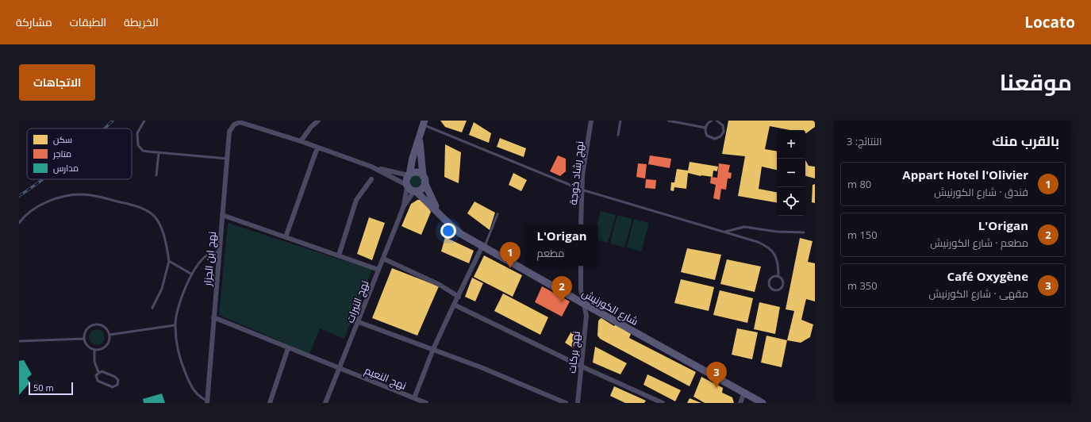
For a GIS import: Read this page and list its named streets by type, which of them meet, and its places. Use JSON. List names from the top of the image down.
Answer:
{
  "streets": {
    "main road": ["شارع الكورنيش"],
    "street": [
      "نهج رشاد خوجة",
      "نهج ابن الجزار",
      "نهج النيرات",
      "نهج بركات",
      "نهج النعيم"
    ]
  },
  "crossings": [
    ["نهج ابن الجزار", "نهج النعيم"],
    ["نهج النيرات", "نهج النعيم"],
    ["شارع الكورنيش", "نهج بركات"]
  ],
  "legend": ["سكن", "متاجر", "مدارس"],
  "scale_bar": "50 m",
  "page": {
    "header": "Locato",
    "nav": ["الخريطة", "الطبقات", "مشاركة"],
    "title": "موقعنا",
    "buttons": "الاتجاهات",
    "heading": ["بالقرب منك", "النتائج: 3"],
    "map_buttons": ["+", "−"],
    "list": [
      {
        "mark": "1",
        "name": "Appart Hotel l'Olivier",
        "note": "فندق · شارع الكورنيش",
        "value": "80 m"
      },
      {
        "mark": "2",
        "name": "L'Origan",
        "note": "مطعم · شارع الكورنيش",
        "value": "150 m"
      },
      {
        "mark": "3",
        "name": "Café Oxygène",
        "note": "مقهى · شارع الكورنيش",
        "value": "350 m"
      }
    ],
    "popup": ["L'Origan", "مطعم"],
    "pins": ["1", "2", "3"],
    "scale": "50 m"
  }
}
